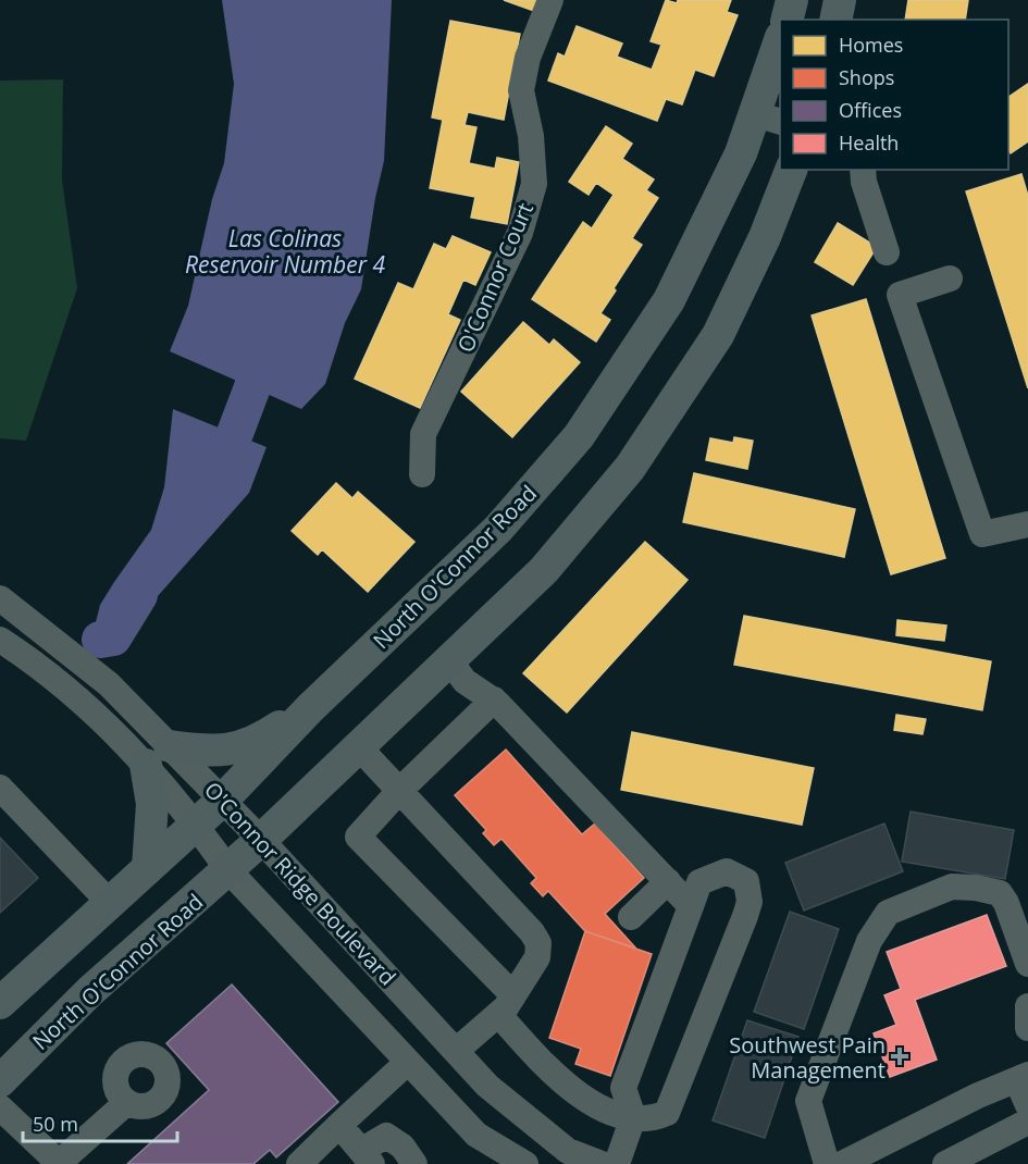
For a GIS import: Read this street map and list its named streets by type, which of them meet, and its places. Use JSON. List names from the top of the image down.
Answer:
{
  "streets": {
    "main road": ["North O'Connor Road"],
    "street": ["O'Connor Court", "O'Connor Ridge Boulevard"]
  },
  "crossings": [
    ["North O'Connor Road", "O'Connor Ridge Boulevard"]
  ],
  "water": ["Las Colinas Reservoir Number 4"],
  "places": {
    "health": ["Southwest Pain Management"]
  },
  "legend": [
    "Homes",
    "Shops",
    "Offices",
    "Health"
  ],
  "scale_bar": "50 m"
}
